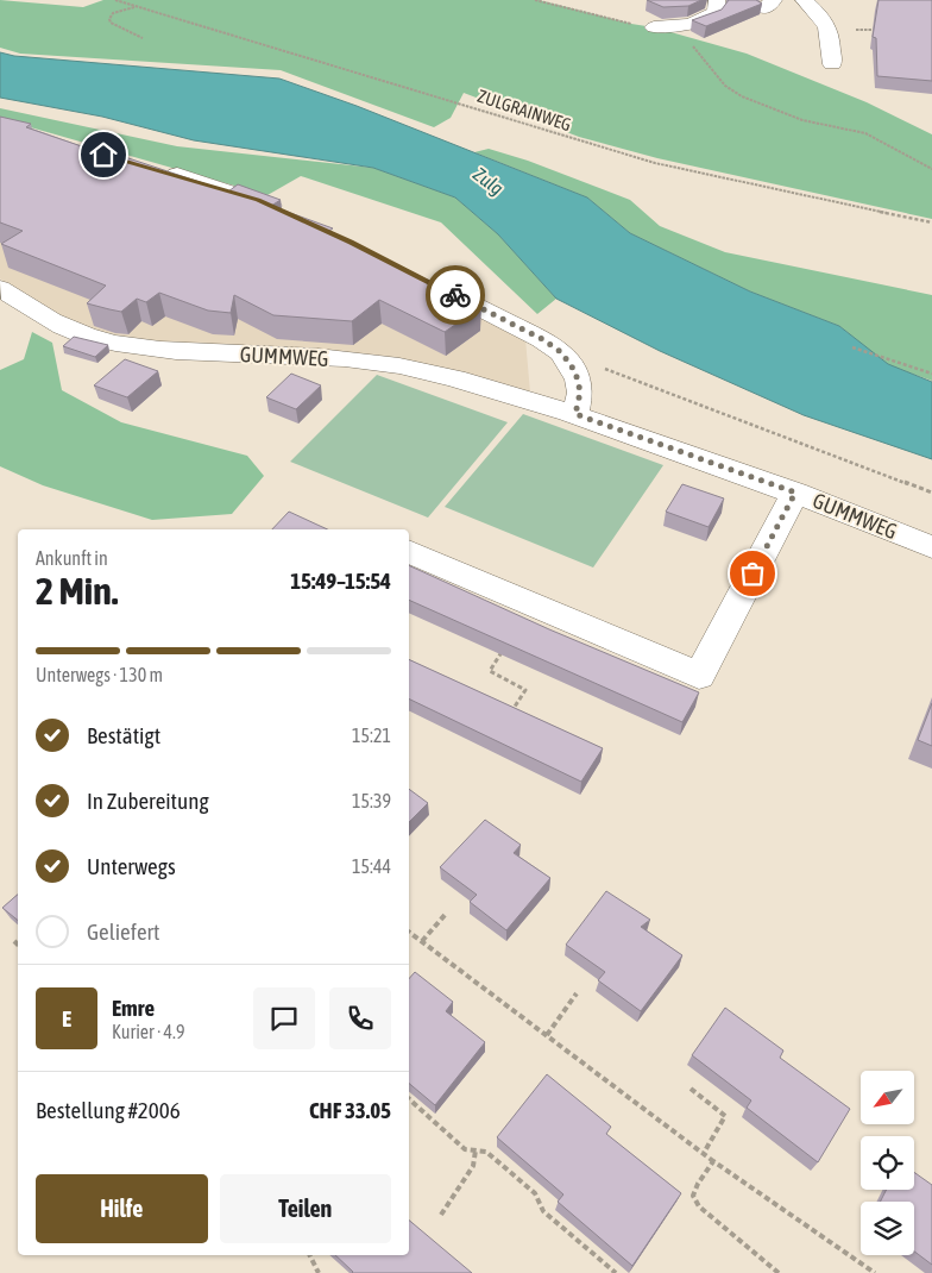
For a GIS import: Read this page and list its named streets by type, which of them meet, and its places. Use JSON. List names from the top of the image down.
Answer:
{
  "streets": {
    "street": ["GUMMWEG"],
    "path": ["ZULGRAINWEG"]
  },
  "water": ["Zulg"],
  "north": "bottom left",
  "page": {
    "heading": ["2 Min.", "Ankunft in", "15:49–15:54"],
    "panel": [
      "Emre",
      "Kurier · 4.9",
      "Bestellung #2006",
      "CHF 33.05"
    ],
    "bar": "Unterwegs · 130 m",
    "list": [
      ["Bestätigt", "15:21"],
      ["In Zubereitung", "15:39"],
      ["Unterwegs", "15:44"],
      "Geliefert"
    ],
    "round": "E",
    "buttons": ["Hilfe", "Teilen"]
  }
}
